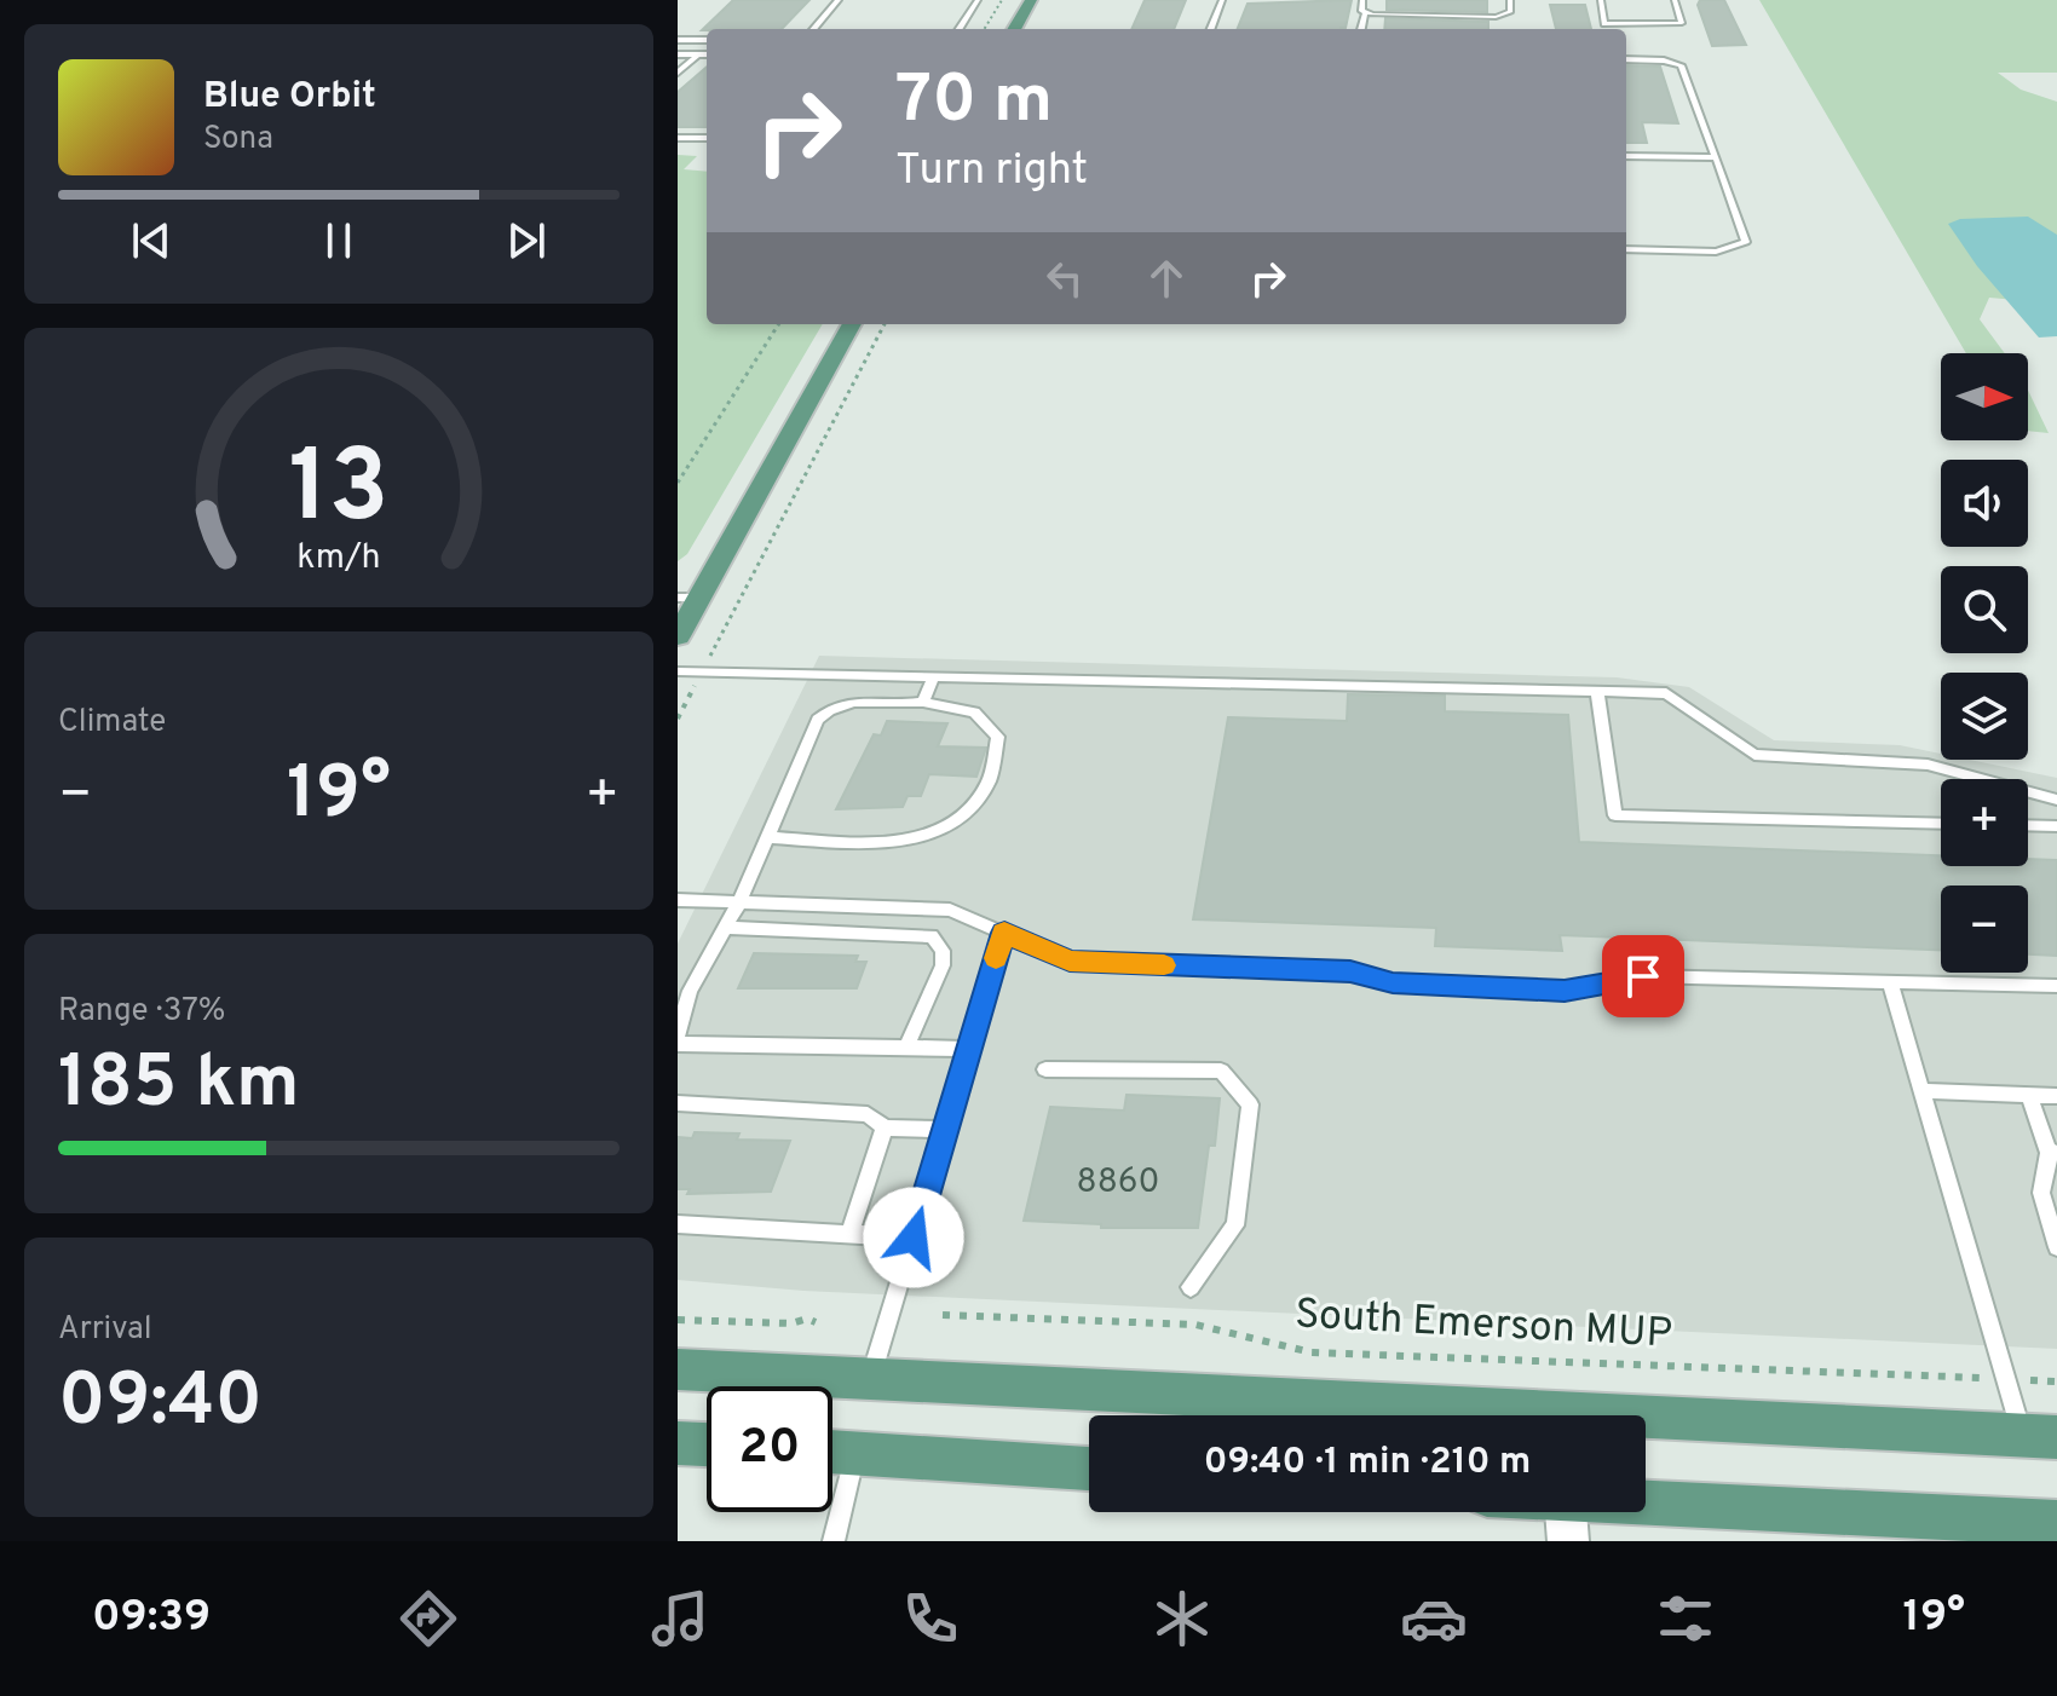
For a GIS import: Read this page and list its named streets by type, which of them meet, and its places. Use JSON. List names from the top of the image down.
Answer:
{
  "streets": {
    "path": ["South Emerson MUP"]
  },
  "house_numbers": ["8860"],
  "north": "right",
  "page": {
    "turn": ["70 m", "Turn right"],
    "song": ["Blue Orbit", "Sona"],
    "map_buttons": ["+", "−"],
    "tile": [
      "Climate",
      ["Range · 37%", "185 km"],
      ["Arrival", "09:40"]
    ],
    "heat": ["−", "19°", "+"],
    "limit": "20",
    "trip": "09:40 · 1 min · 210 m",
    "tabs": ["09:39", "19°"],
    "gauge": ["13", "km/h"]
  }
}
